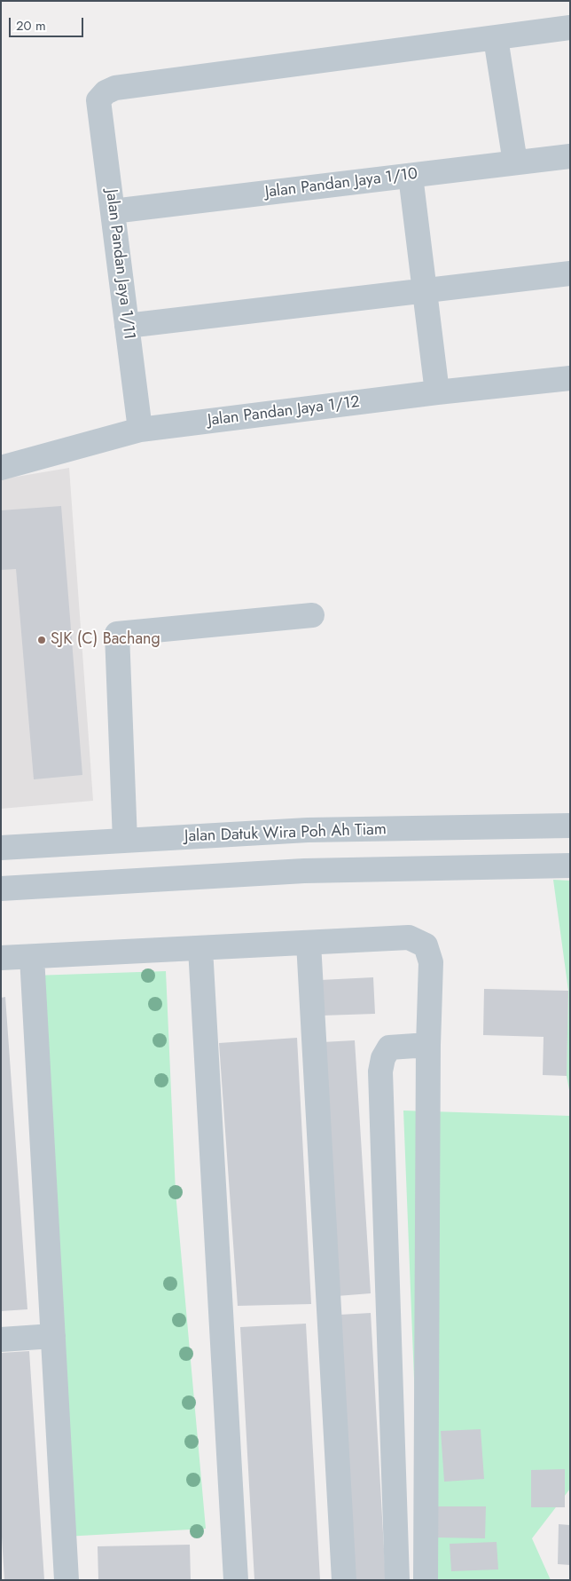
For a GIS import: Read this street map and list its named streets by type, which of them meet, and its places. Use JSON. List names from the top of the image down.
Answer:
{
  "streets": {
    "street": [
      "Jalan Pandan Jaya 1/10",
      "Jalan Pandan Jaya 1/11",
      "Jalan Pandan Jaya 1/12",
      "Jalan Datuk Wira Poh Ah Tiam"
    ]
  },
  "crossings": [
    ["Jalan Pandan Jaya 1/10", "Jalan Pandan Jaya 1/11"],
    ["Jalan Pandan Jaya 1/11", "Jalan Pandan Jaya 1/12"]
  ],
  "places": ["SJK (C) Bachang"],
  "scale_bar": "20 m"
}
